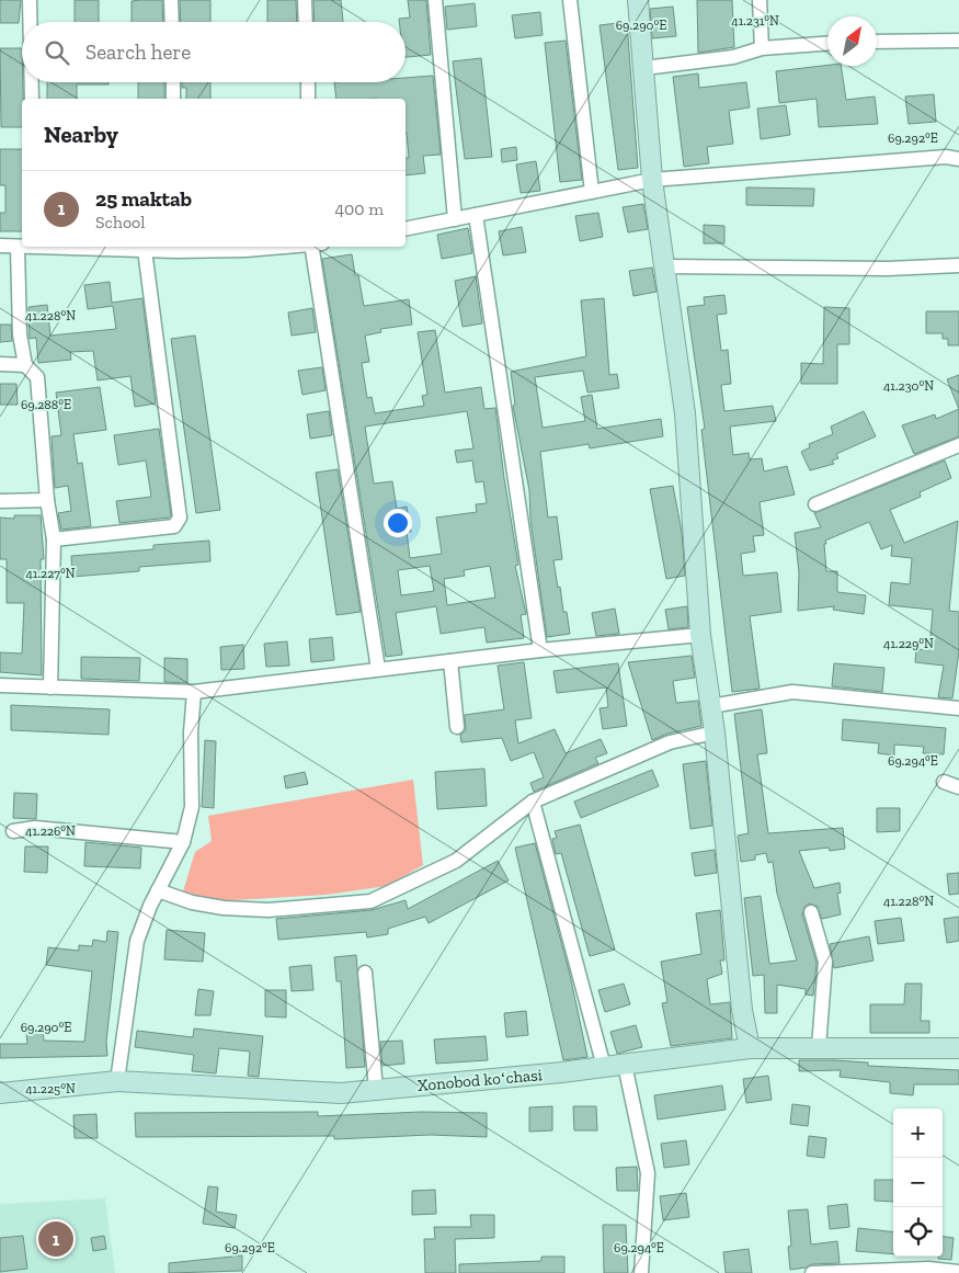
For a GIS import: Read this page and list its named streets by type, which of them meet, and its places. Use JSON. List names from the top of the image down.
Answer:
{
  "streets": {
    "street": ["Xonobod koʻchasi"]
  },
  "north": "top right",
  "page": {
    "search": "Search here",
    "heading": "Nearby",
    "list": [
      {
        "mark": "1",
        "name": "25 maktab",
        "note": "School",
        "value": "400 m"
      }
    ],
    "map_buttons": ["+", "−"],
    "pins": "1"
  },
  "coordinates": [
    "41.231°N",
    "69.290°E",
    "69.292°E",
    "41.228°N",
    "41.230°N",
    "69.288°E",
    "41.227°N",
    "41.229°N",
    "69.294°E",
    "41.226°N",
    "41.225°N"
  ]
}
